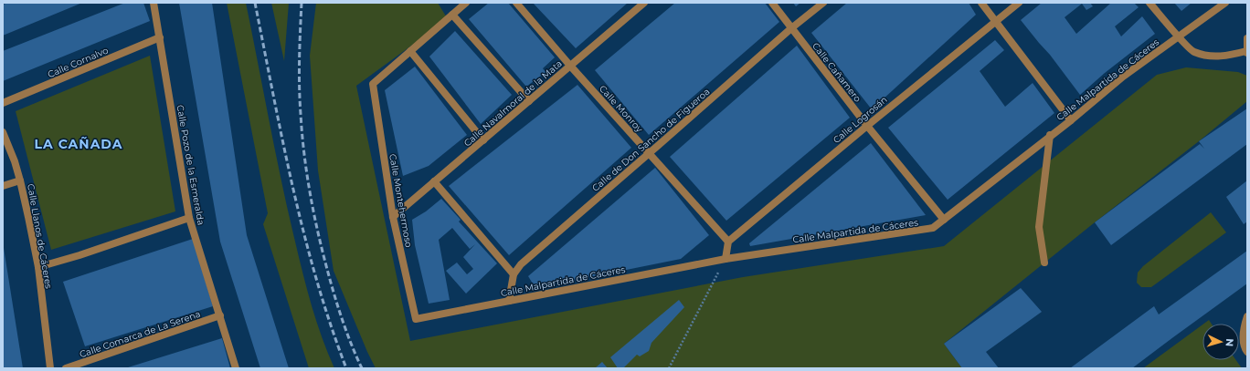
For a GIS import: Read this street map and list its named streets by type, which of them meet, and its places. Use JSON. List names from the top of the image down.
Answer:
{
  "streets": {
    "street": [
      "Calle Cornalvo",
      "Calle Cañamero",
      "Calle Malpartida de Cáceres",
      "Calle Navalmoral de la Mata",
      "Calle Monroy",
      "Calle Logrosán",
      "Calle de Don Sancho de Figueroa",
      "Calle Pozo de la Esmeralda",
      "Calle Montehermoso",
      "Calle Llanos de Cáceres",
      "Calle Comarca de La Serena"
    ]
  },
  "crossings": [
    ["Calle Cornalvo", "Calle Pozo de la Esmeralda"],
    ["Calle Cañamero", "Calle Malpartida de Cáceres"],
    ["Calle Cañamero", "Calle Logrosán"],
    ["Calle Cañamero", "Calle de Don Sancho de Figueroa"],
    ["Calle Malpartida de Cáceres", "Calle Montehermoso"],
    ["Calle Navalmoral de la Mata", "Calle Monroy"],
    ["Calle Navalmoral de la Mata", "Calle Montehermoso"],
    ["Calle Monroy", "Calle Logrosán"],
    ["Calle Monroy", "Calle de Don Sancho de Figueroa"],
    ["Calle Pozo de la Esmeralda", "Calle Comarca de La Serena"]
  ],
  "districts": ["LA CAÑADA"],
  "north": "right"
}
